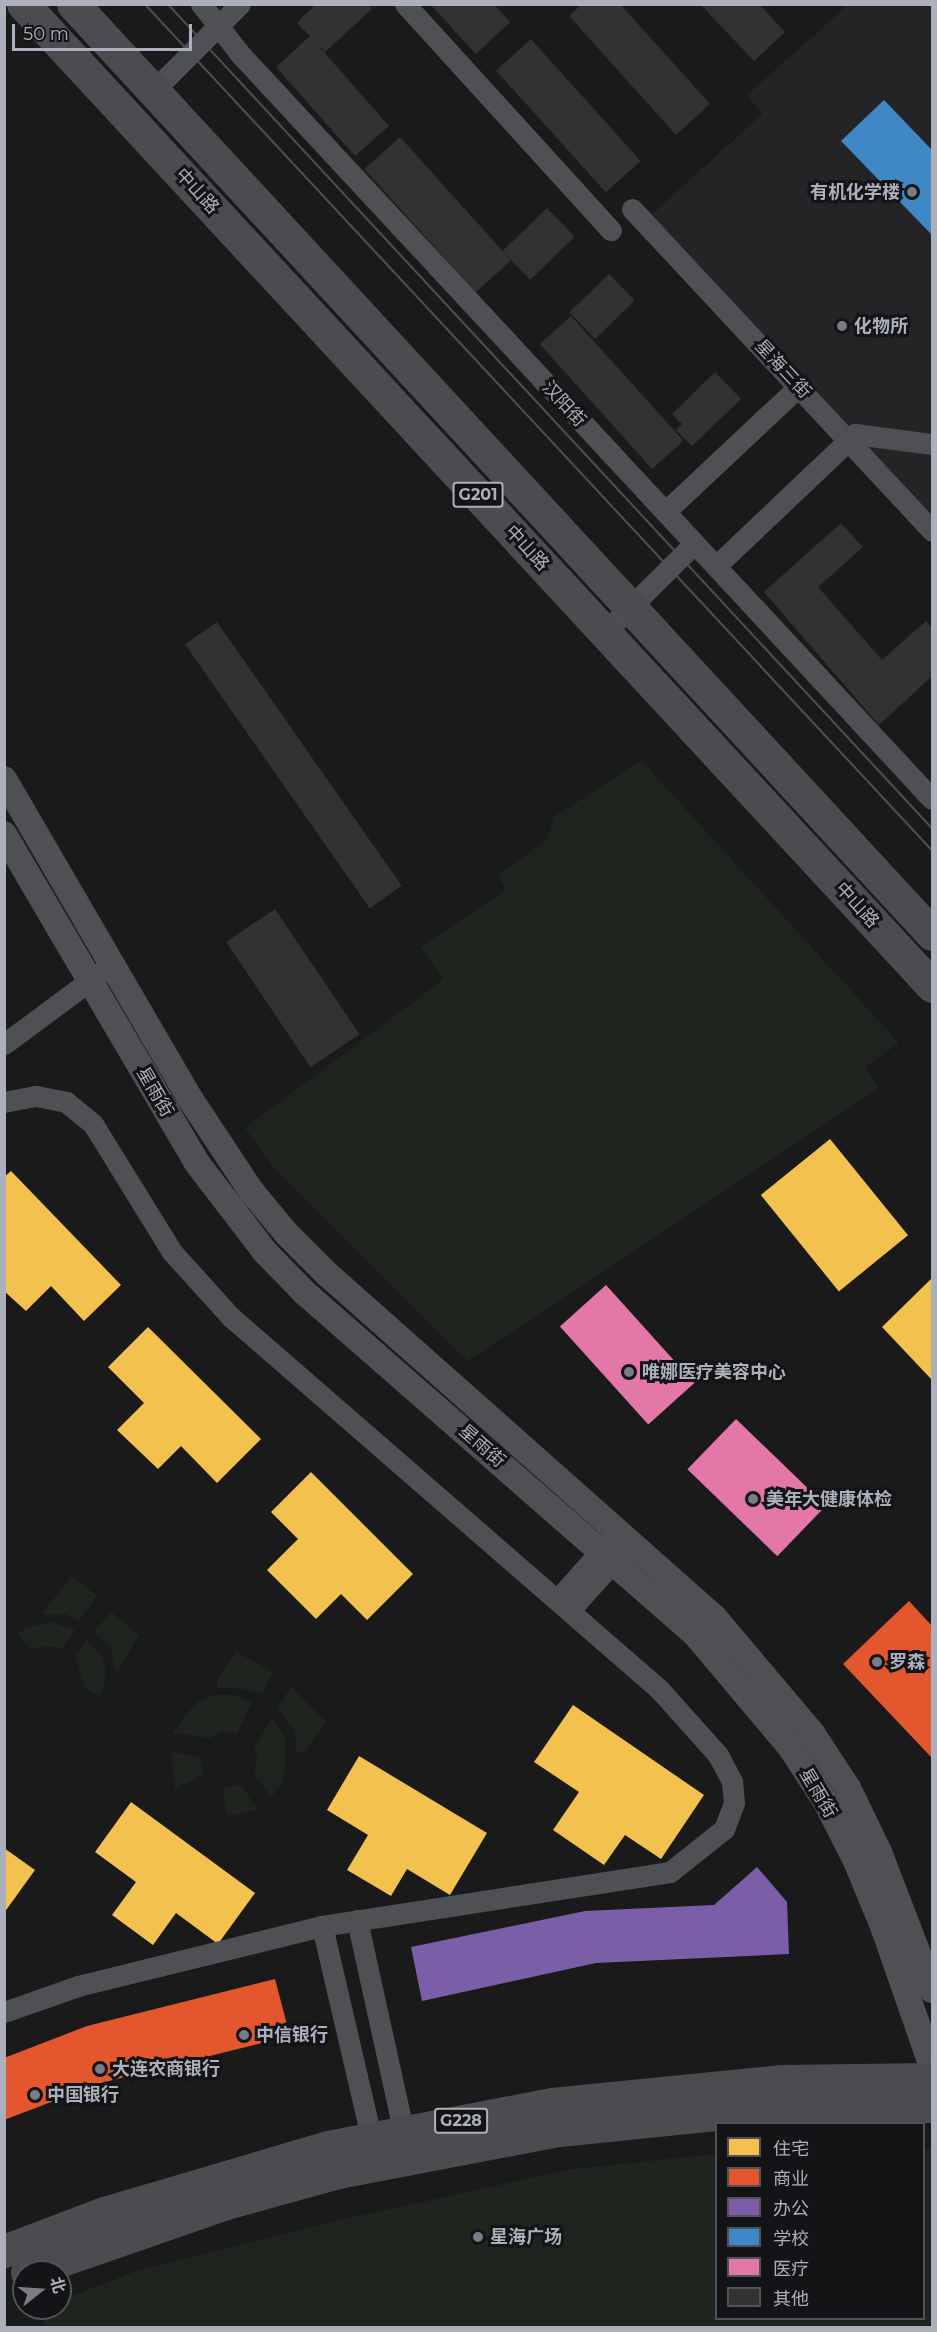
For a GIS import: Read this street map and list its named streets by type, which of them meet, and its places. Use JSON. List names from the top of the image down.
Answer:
{
  "streets": {
    "highway": ["中山路", "G201", "G228"],
    "street": ["星海三街", "汉阳街", "星雨街"]
  },
  "places": [
    "有机化学楼",
    "化物所",
    "唯娜医疗美容中心",
    "美年大健康体检",
    "罗森",
    "中信银行",
    "大连农商银行",
    "中国银行",
    "星海广场"
  ],
  "legend": [
    "住宅",
    "商业",
    "办公",
    "学校",
    "医疗",
    "其他"
  ],
  "scale_bar": "50 m",
  "north": "right"
}
